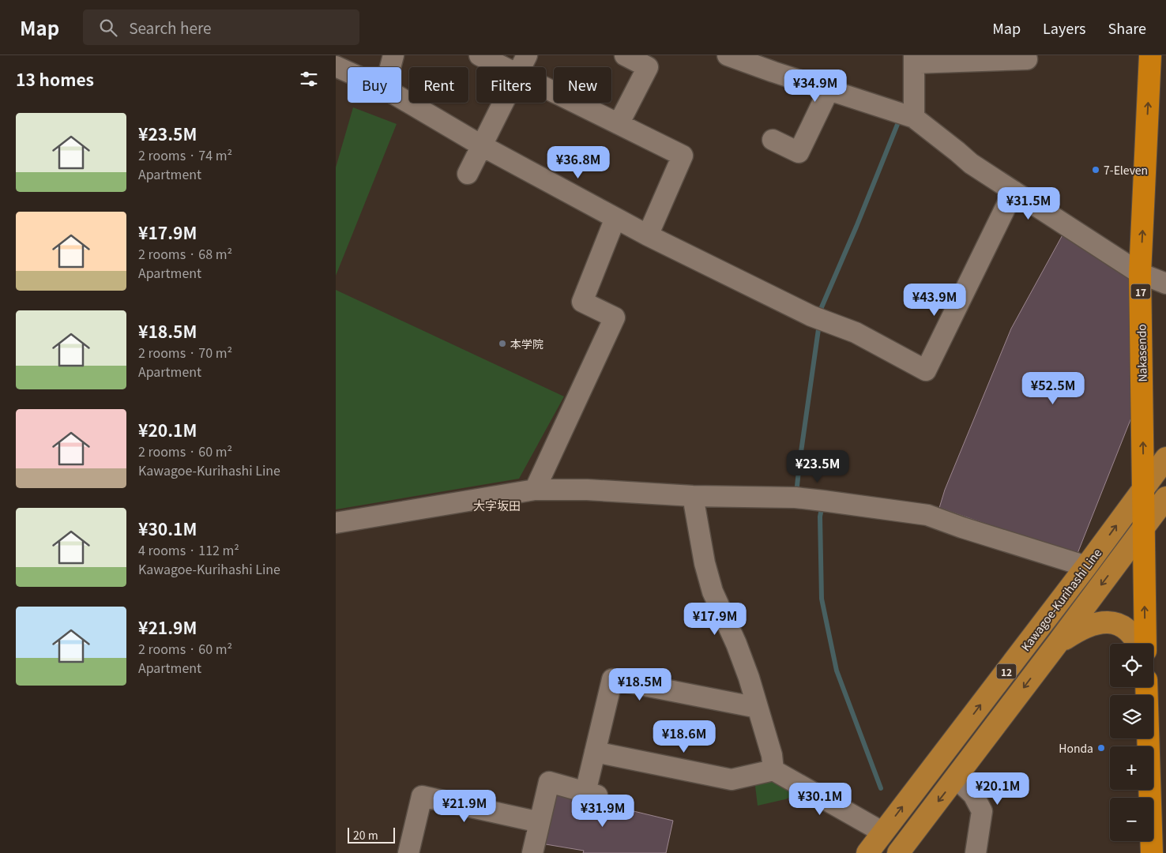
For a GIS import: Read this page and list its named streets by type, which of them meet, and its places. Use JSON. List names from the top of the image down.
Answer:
{
  "streets": {
    "highway": ["17", "Nakasendo"],
    "main road": ["Kawagoe-Kurihashi Line", "12"]
  },
  "crossings": [
    ["Nakasendo", "Kawagoe-Kurihashi Line"],
    ["Nakasendo", "12"]
  ],
  "one_way": ["Nakasendo"],
  "districts": ["大字坂田"],
  "places": ["7-Eleven", "本学院", "Honda"],
  "scale_bar": "20 m",
  "page": {
    "header": "Map",
    "search": "Search here",
    "nav": ["Map", "Layers", "Share"],
    "heading": "13 homes",
    "chip": [
      "Buy",
      "Rent",
      "Filters",
      "New"
    ],
    "price": [
      "¥34.9M",
      "¥36.8M",
      "¥31.5M",
      "¥43.9M",
      "¥52.5M",
      "¥23.5M",
      "¥17.9M",
      "¥18.5M",
      "¥18.6M",
      "¥20.1M",
      "¥30.1M",
      "¥21.9M",
      "¥31.9M"
    ],
    "list": [
      {
        "name": "¥23.5M",
        "note": "2 rooms · 74 m² · Apartment"
      },
      {
        "name": "¥17.9M",
        "note": "2 rooms · 68 m² · Apartment"
      },
      {
        "name": "¥18.5M",
        "note": "2 rooms · 70 m² · Apartment"
      },
      {
        "name": "¥20.1M",
        "note": "2 rooms · 60 m² · Kawagoe-Kurihashi Line"
      },
      {
        "name": "¥30.1M",
        "note": "4 rooms · 112 m² · Kawagoe-Kurihashi Line"
      },
      {
        "name": "¥21.9M",
        "note": "2 rooms · 60 m² · Apartment"
      }
    ],
    "map_buttons": ["+", "−"],
    "scale": "20 m"
  }
}
